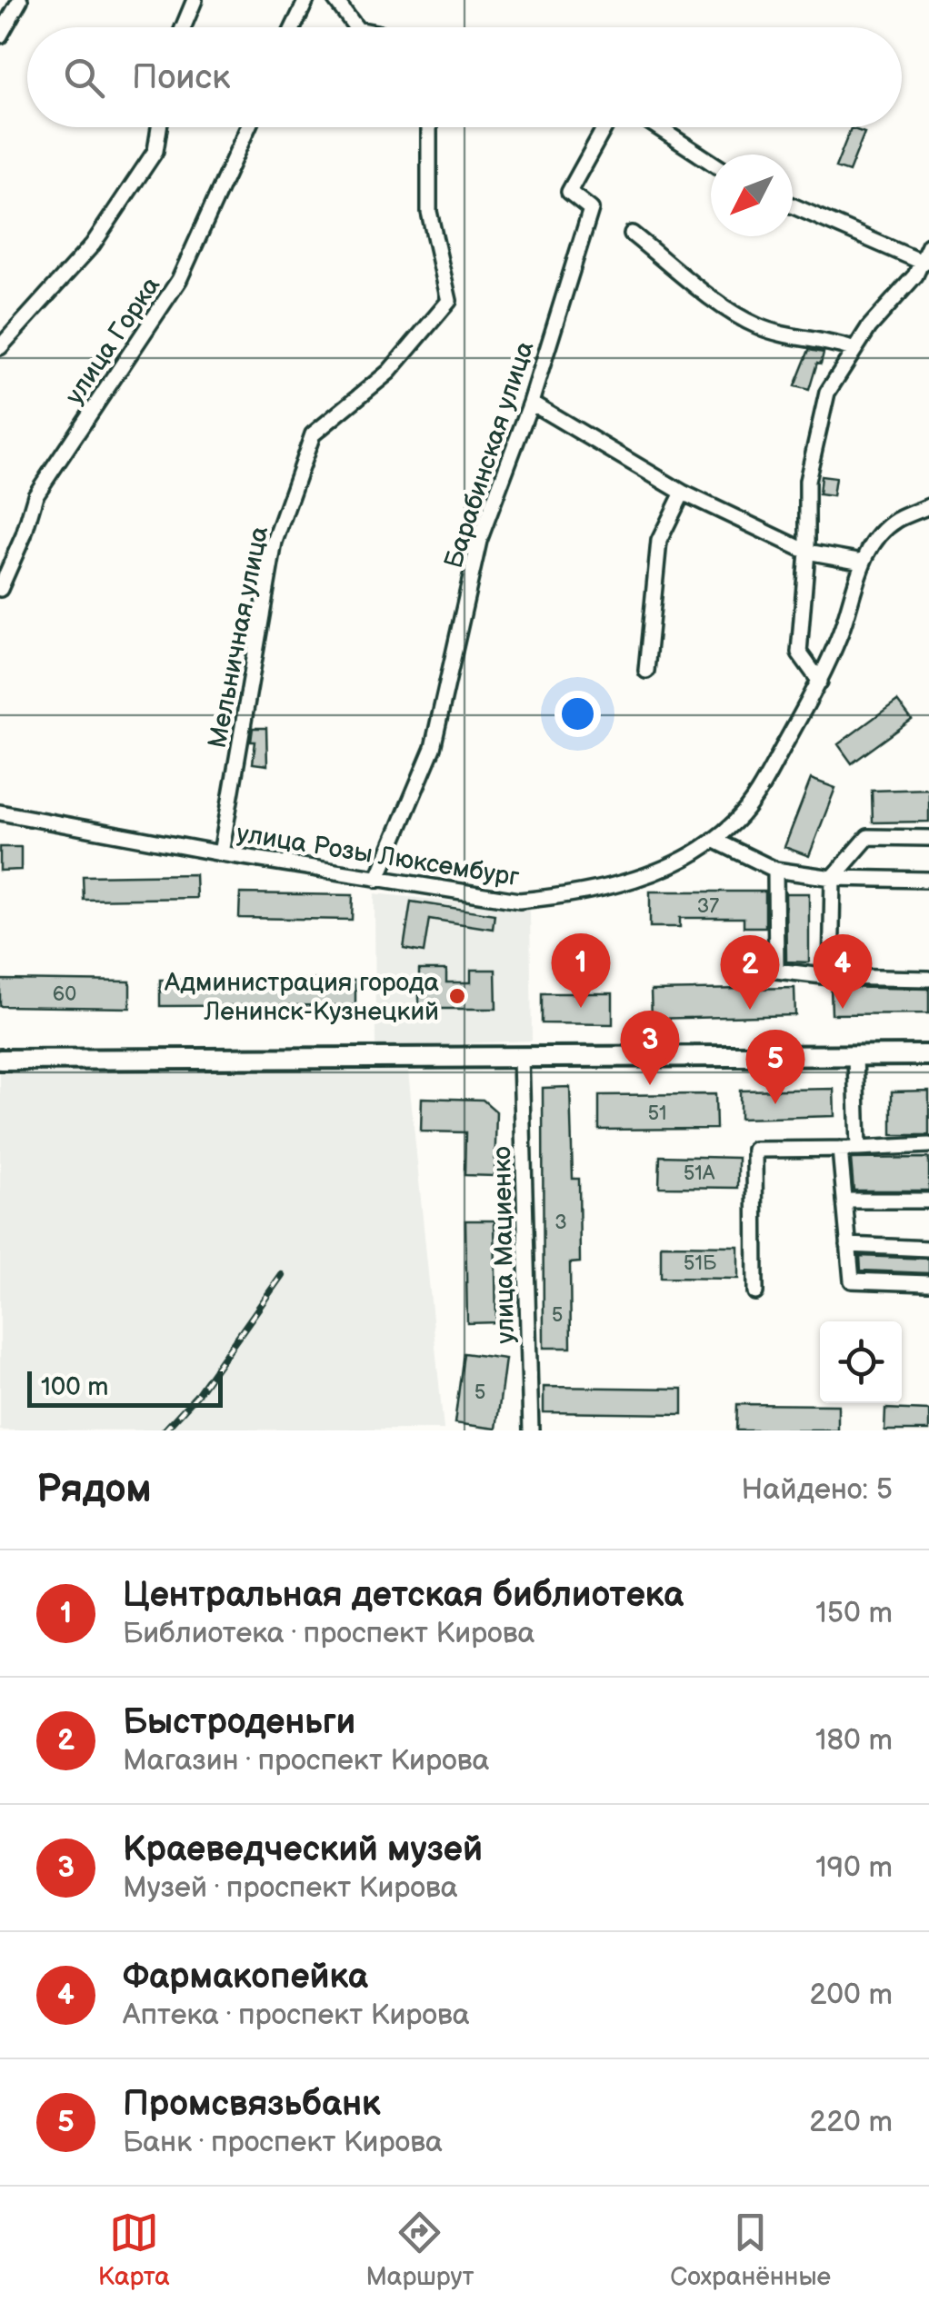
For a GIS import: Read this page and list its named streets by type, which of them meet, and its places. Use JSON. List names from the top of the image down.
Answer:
{
  "streets": {
    "street": [
      "улица Горка",
      "Барабинская улица",
      "Мельничная улица",
      "улица Розы Люксембург",
      "улица Мациенко"
    ]
  },
  "crossings": [
    ["Барабинская улица", "улица Розы Люксембург"],
    ["Мельничная улица", "улица Розы Люксембург"]
  ],
  "places": ["Администрация города Ленинск-Кузнецкий"],
  "house_numbers": [
    "37",
    "60",
    "51",
    "51А",
    "3",
    "51Б",
    "5",
    "5"
  ],
  "scale_bar": "100 m",
  "north": "bottom left",
  "page": {
    "search": "Поиск",
    "pins": [
      "1",
      "4",
      "2",
      "3",
      "5"
    ],
    "scale": "100 m",
    "heading": ["Рядом", "Найдено: 5"],
    "list": [
      {
        "mark": "1",
        "name": "Центральная детская библиотека",
        "note": "Библиотека · проспект Кирова",
        "value": "150 m"
      },
      {
        "mark": "2",
        "name": "Быстроденьги",
        "note": "Магазин · проспект Кирова",
        "value": "180 m"
      },
      {
        "mark": "3",
        "name": "Краеведческий музей",
        "note": "Музей · проспект Кирова",
        "value": "190 m"
      },
      {
        "mark": "4",
        "name": "Фармакопейка",
        "note": "Аптека · проспект Кирова",
        "value": "200 m"
      },
      {
        "mark": "5",
        "name": "Промсвязьбанк",
        "note": "Банк · проспект Кирова",
        "value": "220 m"
      }
    ],
    "nav": ["Карта", "Маршрут", "Сохранённые"]
  }
}
